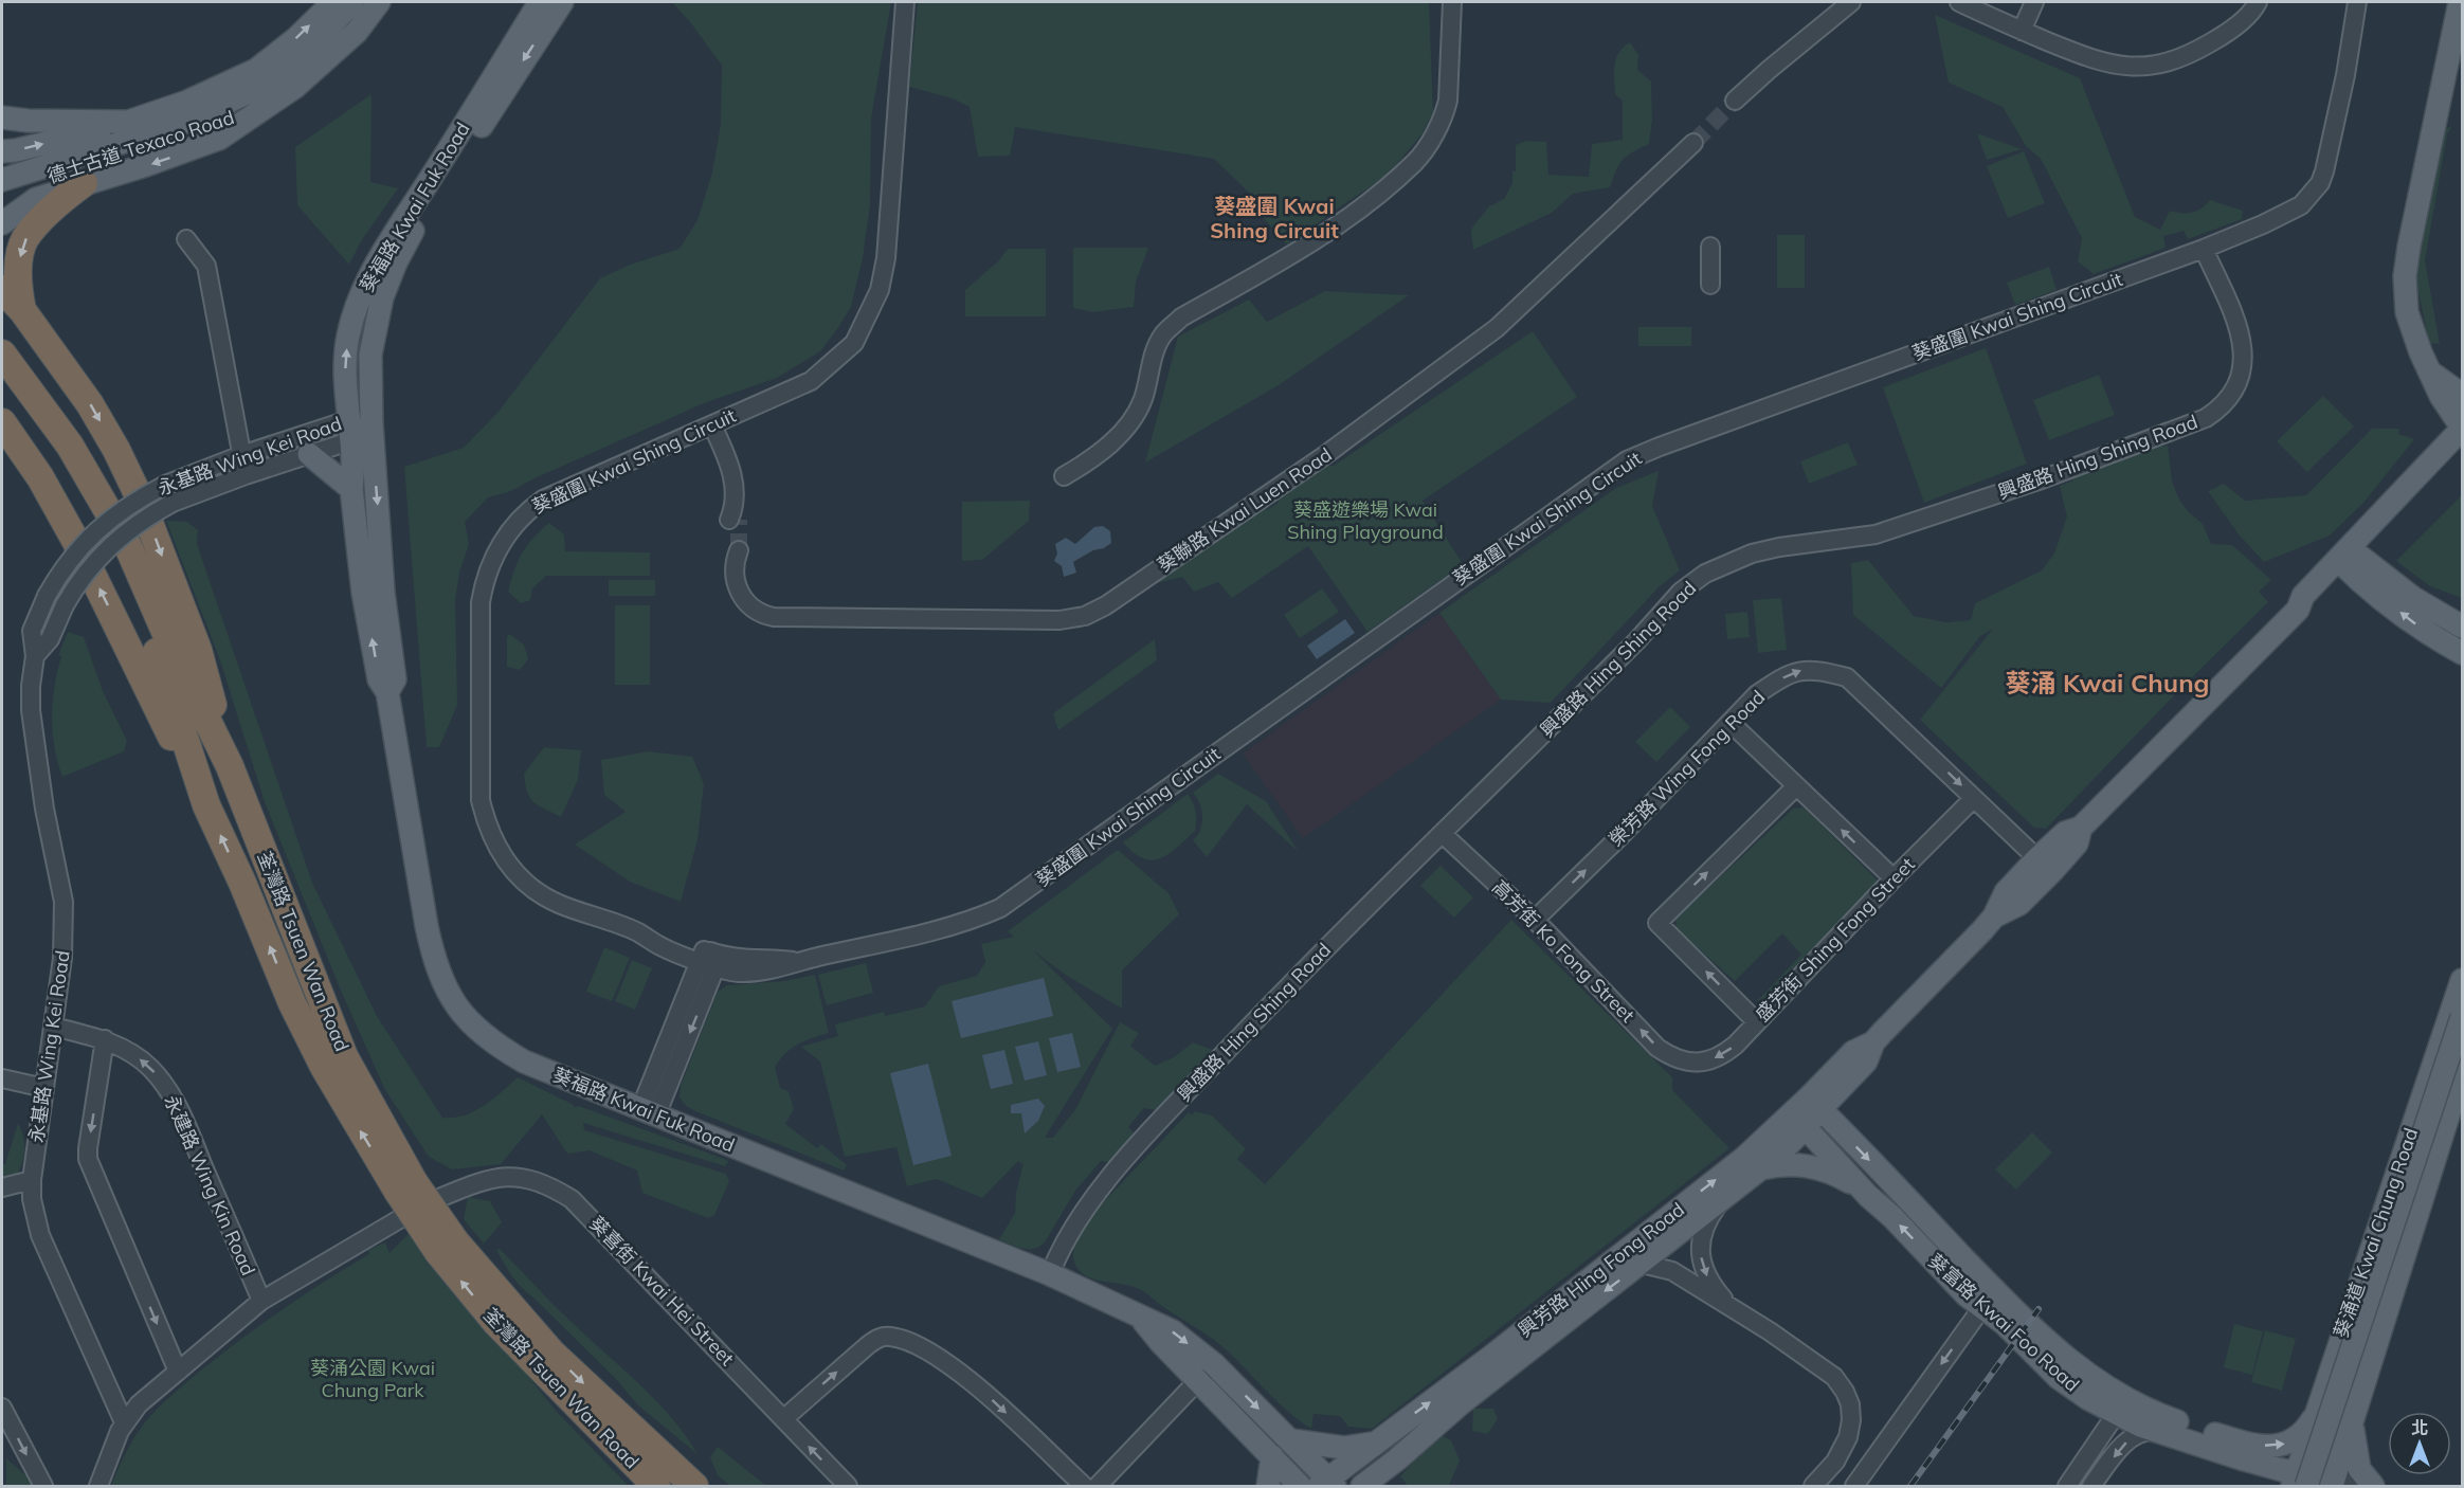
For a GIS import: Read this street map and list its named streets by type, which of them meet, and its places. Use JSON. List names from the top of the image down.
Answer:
{
  "streets": {
    "highway": ["荃灣路 Tsuen Wan Road"],
    "main road": [
      "德士古道 Texaco Road",
      "葵福路 Kwai Fuk Road",
      "葵涌道 Kwai Chung Road",
      "興芳路 Hing Fong Road",
      "葵富路 Kwai Foo Road"
    ],
    "street": [
      "葵盛圍 Kwai Shing Circuit",
      "永基路 Wing Kei Road",
      "興盛路 Hing Shing Road",
      "葵聯路 Kwai Luen Road",
      "榮芳路 Wing Fong Road",
      "盛芳街 Shing Fong Street",
      "高芳街 Ko Fong Street",
      "永建路 Wing Kin Road",
      "葵喜街 Kwai Hei Street"
    ]
  },
  "crossings": [
    ["葵福路 Kwai Fuk Road", "永基路 Wing Kei Road"],
    ["葵福路 Kwai Fuk Road", "興盛路 Hing Shing Road"],
    ["葵福路 Kwai Fuk Road", "興芳路 Hing Fong Road"],
    ["葵盛圍 Kwai Shing Circuit", "興盛路 Hing Shing Road"],
    ["永基路 Wing Kei Road", "永建路 Wing Kin Road"],
    ["興盛路 Hing Shing Road", "高芳街 Ko Fong Street"],
    ["榮芳路 Wing Fong Road", "盛芳街 Shing Fong Street"],
    ["榮芳路 Wing Fong Road", "高芳街 Ko Fong Street"],
    ["榮芳路 Wing Fong Road", "興芳路 Hing Fong Road"],
    ["盛芳街 Shing Fong Street", "高芳街 Ko Fong Street"],
    ["葵涌道 Kwai Chung Road", "葵富路 Kwai Foo Road"],
    ["興芳路 Hing Fong Road", "葵富路 Kwai Foo Road"]
  ],
  "one_way": ["高芳街 Ko Fong Street"],
  "districts": ["葵盛圍 Kwai Shing Circuit", "葵涌 Kwai Chung"],
  "parks": ["葵盛遊樂場 Kwai Shing Playground", "葵涌公園 Kwai Chung Park"],
  "north": "top"
}
